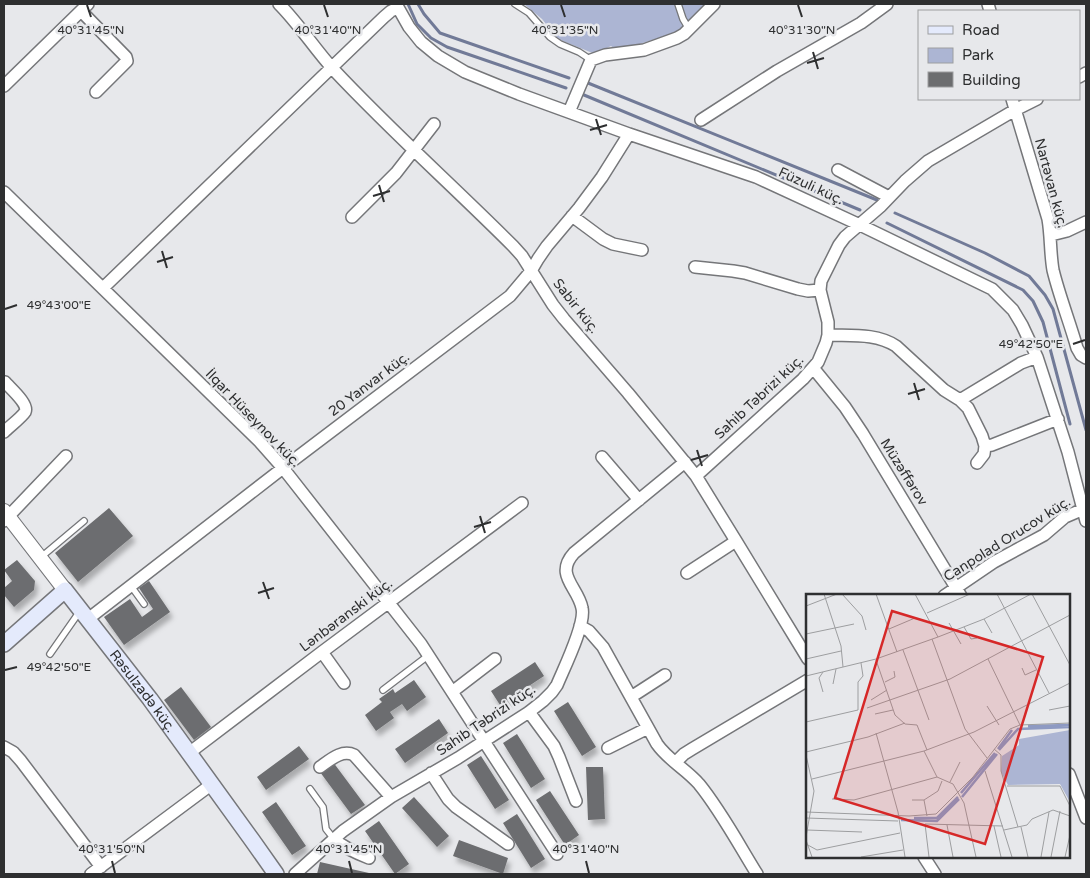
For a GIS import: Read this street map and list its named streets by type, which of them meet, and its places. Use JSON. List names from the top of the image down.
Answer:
{
  "streets": {
    "main road": ["Rəsulzadə küç."],
    "street": [
      "Nartəvan küç.",
      "Füzuli küç.",
      "Sabir küç.",
      "20 Yanvar küç.",
      "Sahib Təbrizi küç.",
      "İlqar Hüseynov küç.",
      "Müzəffərov",
      "Canpolad Orucov küç.",
      "Lənbəranski küç."
    ]
  },
  "crossings": [
    ["Füzuli küç.", "20 Yanvar küç."],
    ["Füzuli küç.", "Canpolad Orucov küç."],
    ["Sabir küç.", "20 Yanvar küç."],
    ["Sabir küç.", "Sahib Təbrizi küç."],
    ["20 Yanvar küç.", "İlqar Hüseynov küç."],
    ["20 Yanvar küç.", "Rəsulzadə küç."],
    ["Sahib Təbrizi küç.", "İlqar Hüseynov küç."],
    ["Sahib Təbrizi küç.", "Müzəffərov"],
    ["İlqar Hüseynov küç.", "Lənbəranski küç."],
    ["Müzəffərov", "Canpolad Orucov küç."],
    ["Lənbəranski küç.", "Rəsulzadə küç."]
  ],
  "legend": ["Road", "Park", "Building"],
  "coordinates": [
    "40°31'45\"N",
    "40°31'40\"N",
    "40°31'35\"N",
    "40°31'30\"N",
    "49°43'00\"E",
    "49°42'50\"E",
    "40°31'50\"N"
  ]
}
